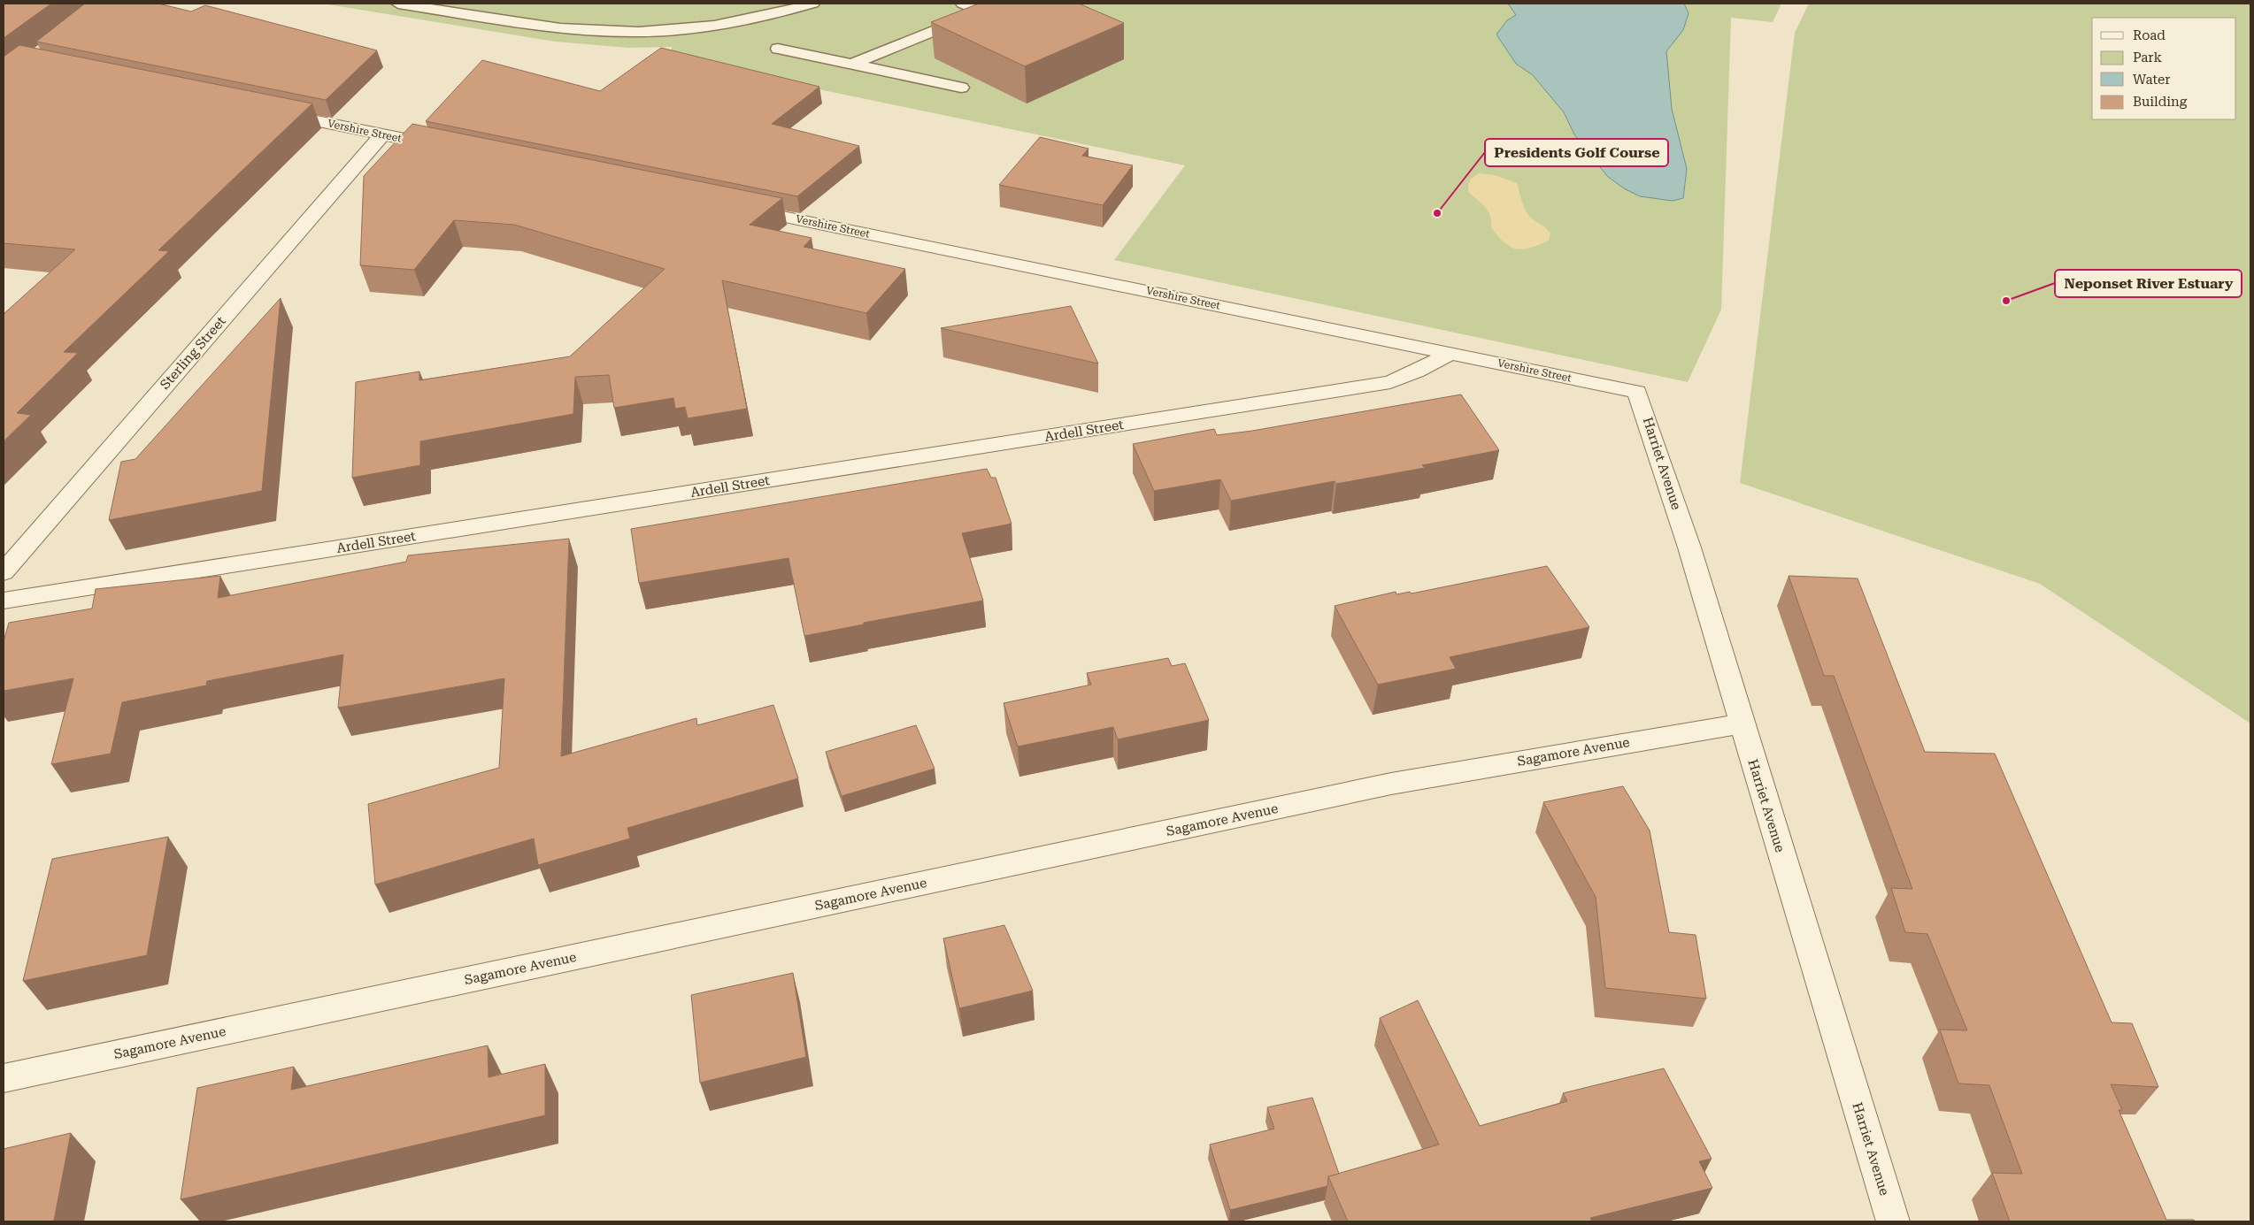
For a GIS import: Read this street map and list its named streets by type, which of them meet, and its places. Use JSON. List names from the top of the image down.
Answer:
{
  "streets": {
    "street": [
      "Vershire Street",
      "Sterling Street",
      "Ardell Street",
      "Harriet Avenue",
      "Sagamore Avenue"
    ]
  },
  "crossings": [
    ["Vershire Street", "Sterling Street"],
    ["Vershire Street", "Ardell Street"],
    ["Vershire Street", "Harriet Avenue"],
    ["Harriet Avenue", "Sagamore Avenue"]
  ],
  "places": ["Presidents Golf Course", "Neponset River Estuary"],
  "legend": [
    "Road",
    "Park",
    "Water",
    "Building"
  ]
}
